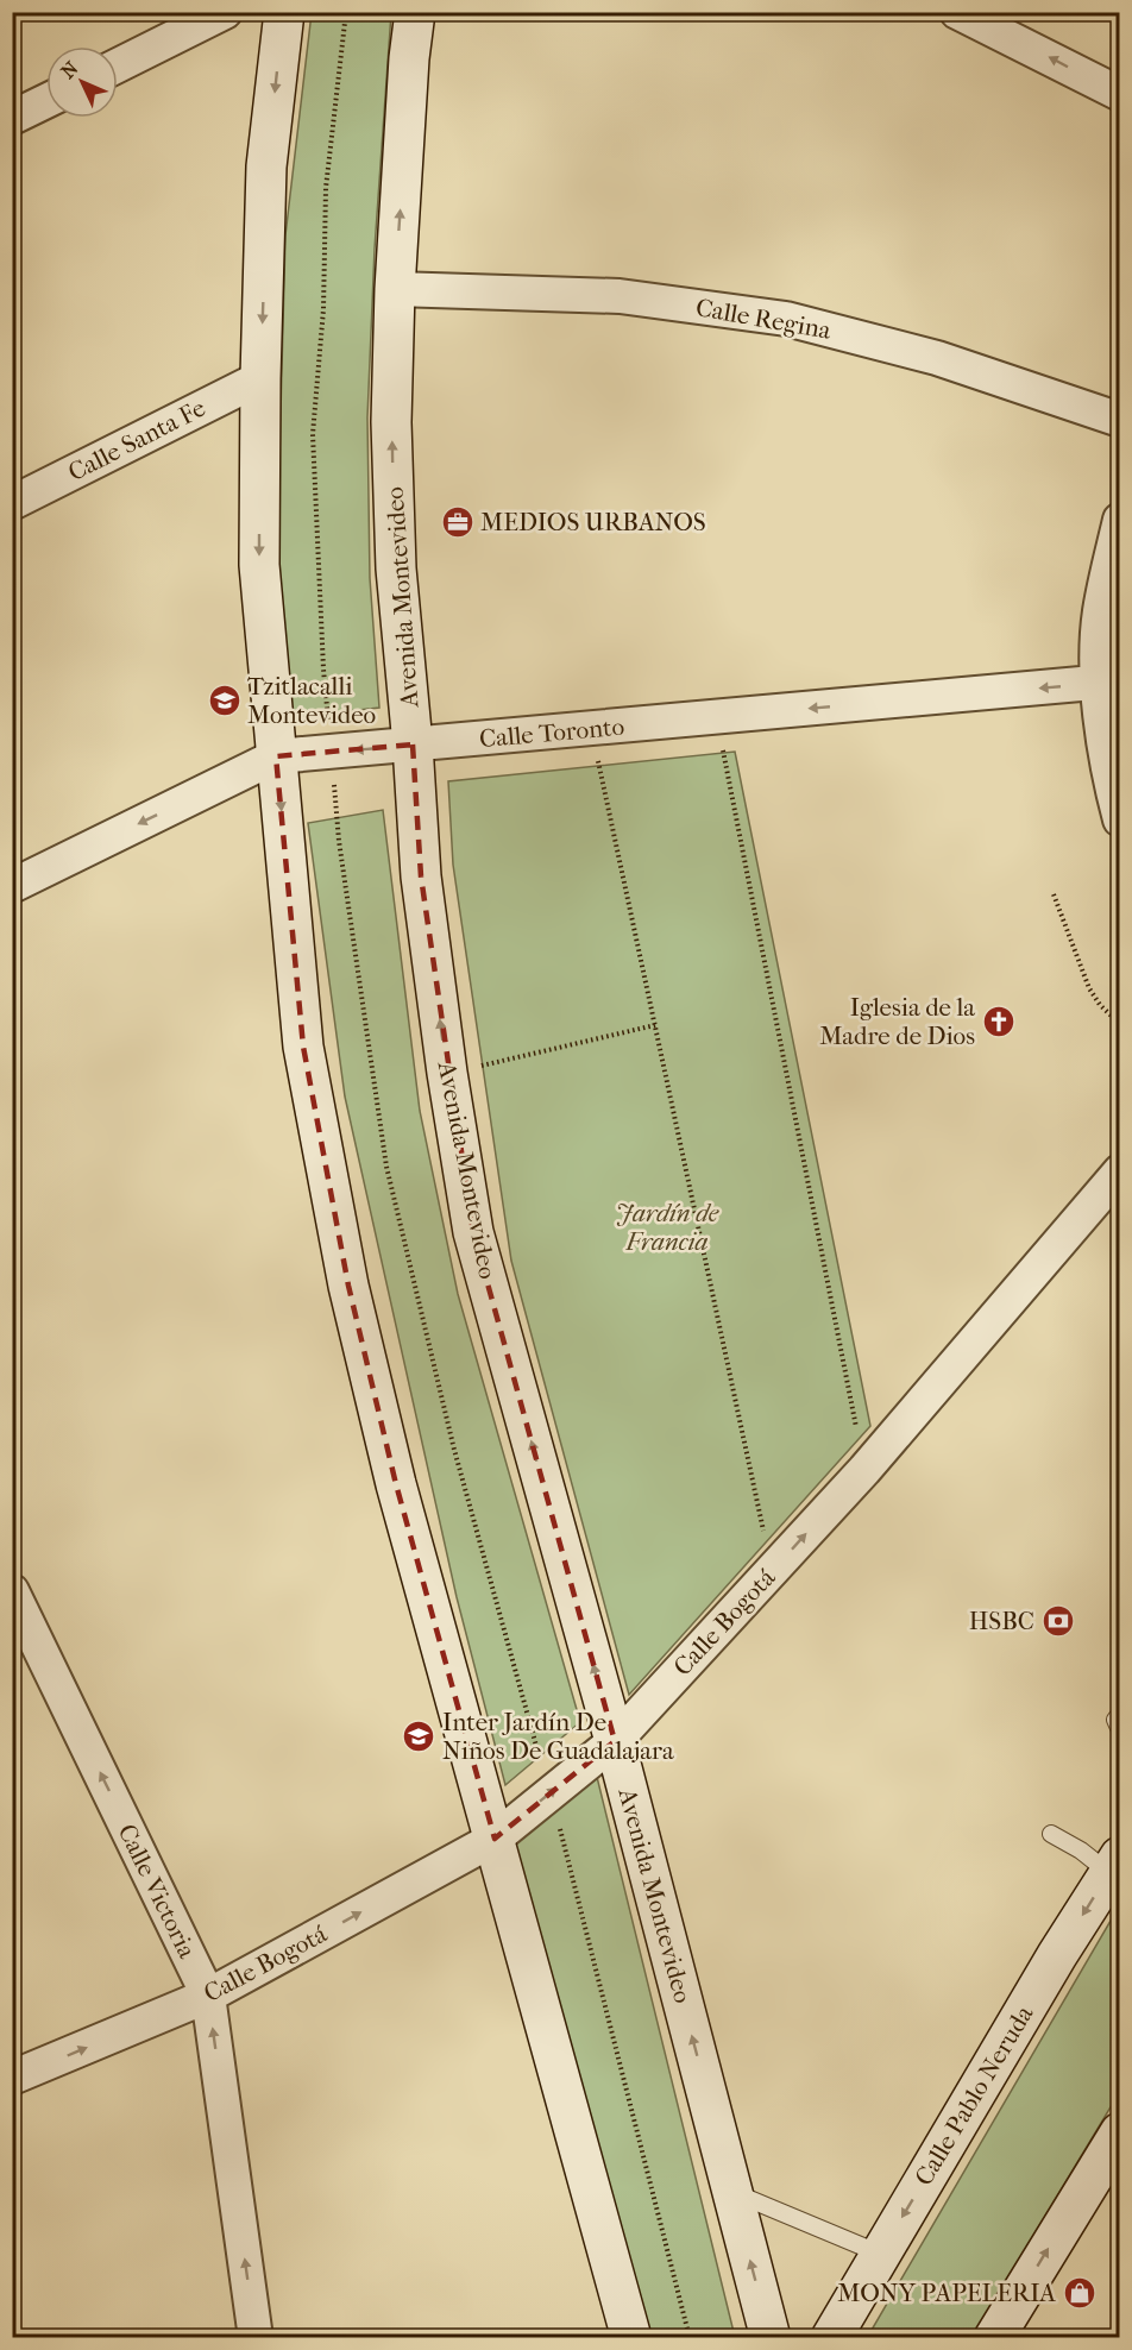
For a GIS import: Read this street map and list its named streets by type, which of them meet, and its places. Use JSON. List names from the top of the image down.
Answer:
{
  "streets": {
    "street": [
      "Calle Regina",
      "Calle Santa Fe",
      "Avenida Montevideo",
      "Calle Toronto",
      "Calle Bogotá",
      "Calle Victoria",
      "Calle Pablo Neruda"
    ]
  },
  "crossings": [
    ["Calle Regina", "Avenida Montevideo"],
    ["Avenida Montevideo", "Calle Toronto"],
    ["Avenida Montevideo", "Calle Bogotá"],
    ["Calle Bogotá", "Calle Victoria"]
  ],
  "one_way": ["Calle Toronto", "Calle Bogotá", "Calle Victoria"],
  "parks": ["Jardín de Francia"],
  "places": {
    "office": ["MEDIOS URBANOS"],
    "school or university": ["Tzitlacalli Montevideo", "Inter Jardín De Niños De Guadalajara"],
    "church": ["Iglesia de la Madre de Dios"],
    "bank": ["HSBC"],
    "shop": ["MONY PAPELERIA"]
  },
  "north": "top left"
}
